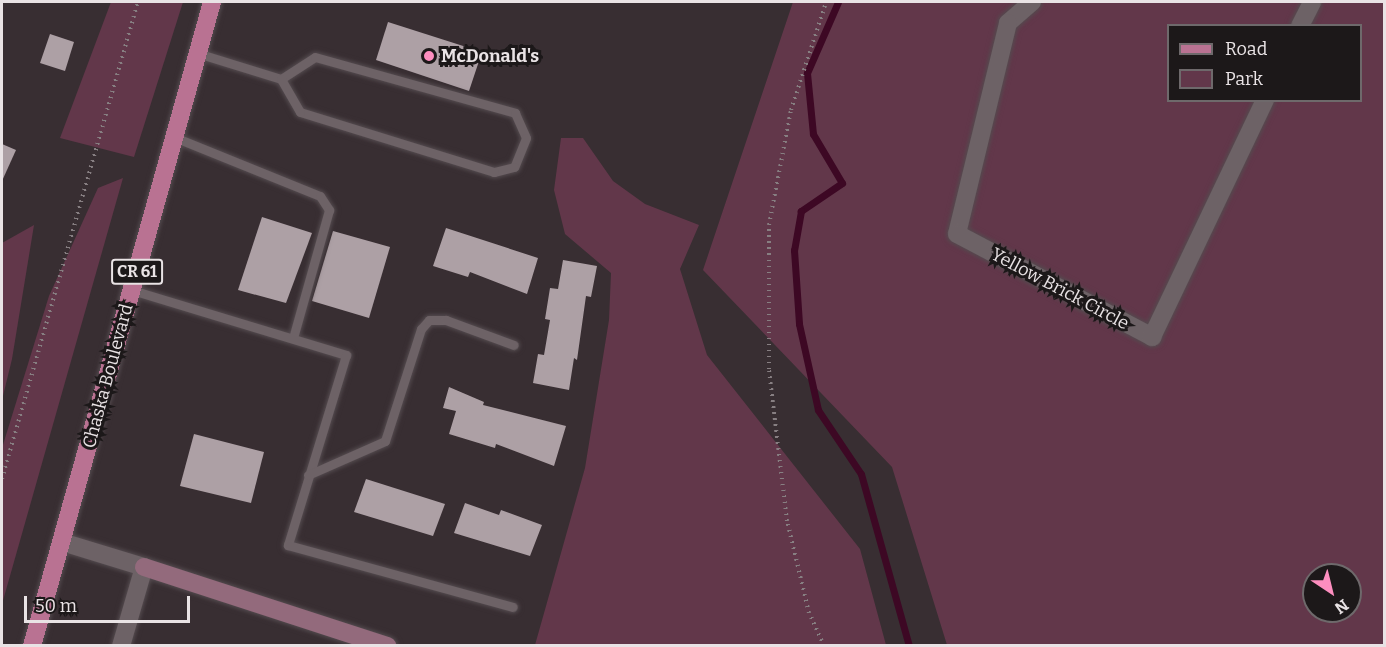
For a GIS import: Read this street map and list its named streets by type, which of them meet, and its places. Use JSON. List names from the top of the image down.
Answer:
{
  "streets": {
    "main road": ["CR 61", "Chaska Boulevard"],
    "street": ["Yellow Brick Circle"]
  },
  "places": ["McDonald's"],
  "legend": ["Road", "Park"],
  "scale_bar": "50 m",
  "north": "bottom right"
}
